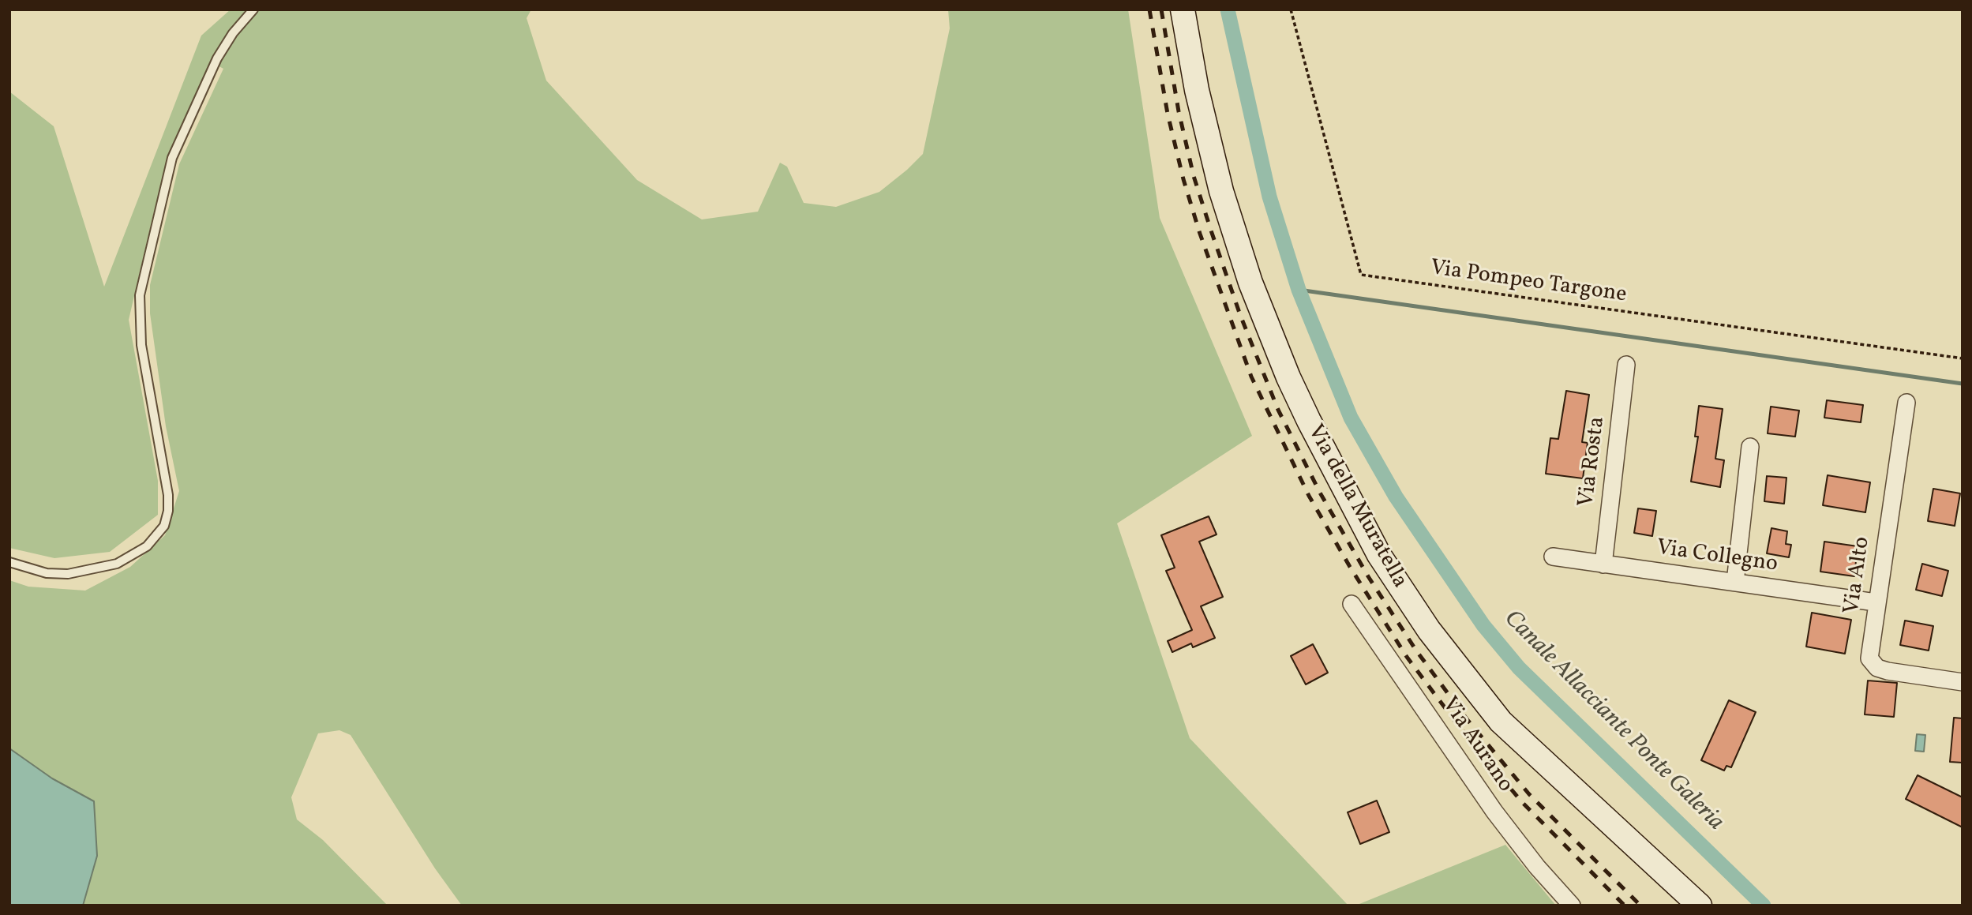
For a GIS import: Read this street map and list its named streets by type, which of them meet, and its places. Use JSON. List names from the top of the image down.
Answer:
{
  "streets": {
    "street": [
      "Via Rosta",
      "Via della Muratella",
      "Via Collegno",
      "Via Alto",
      "Via Aurano"
    ],
    "path": ["Via Pompeo Targone"]
  },
  "crossings": [
    ["Via Rosta", "Via Collegno"],
    ["Via Collegno", "Via Alto"]
  ],
  "water": ["Canale Allacciante Ponte Galeria"]
}
